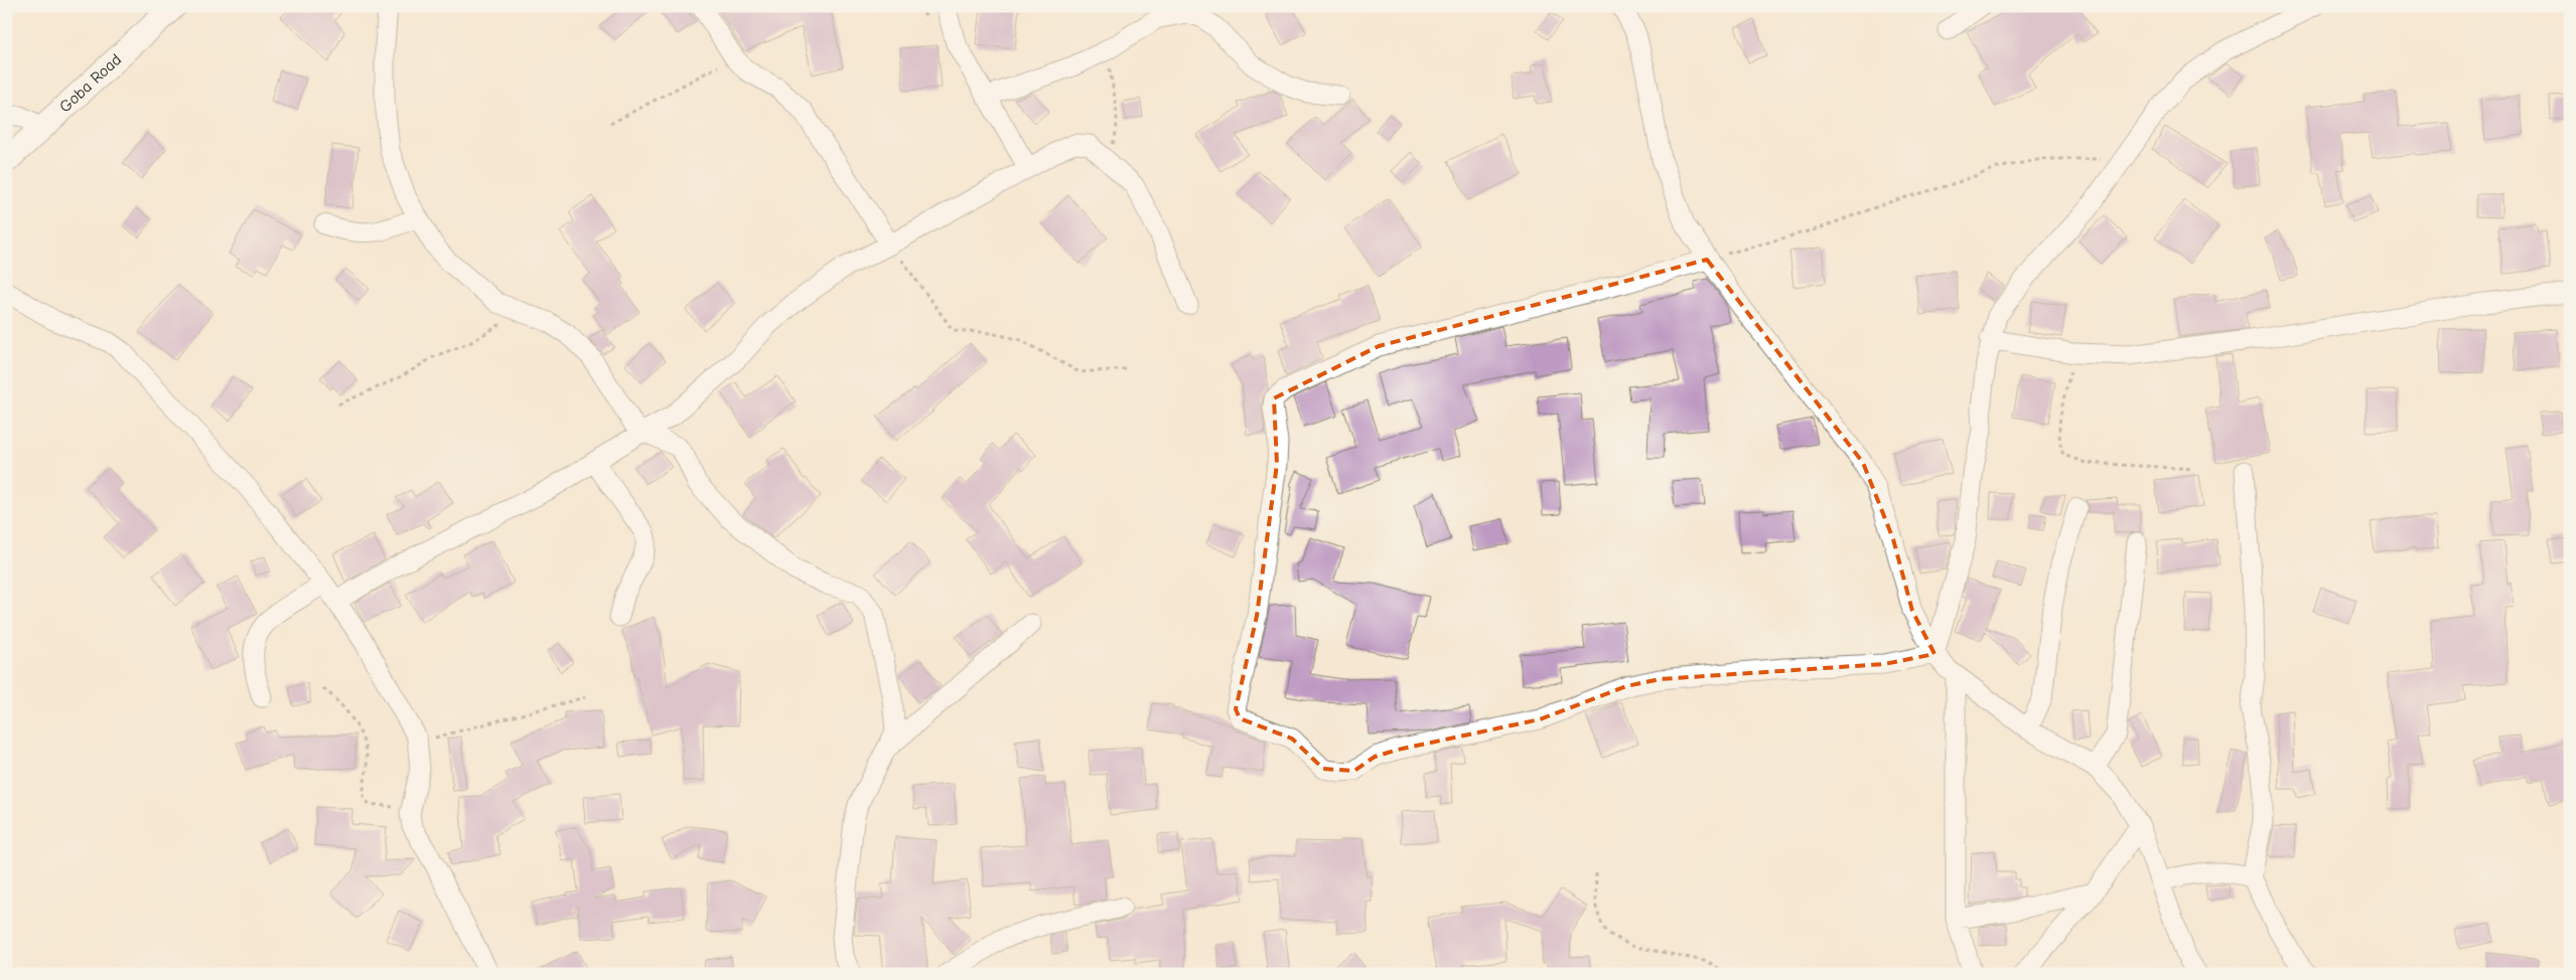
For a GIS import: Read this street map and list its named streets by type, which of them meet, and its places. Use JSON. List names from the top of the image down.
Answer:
{
  "streets": {
    "main road": ["Goba Road"]
  }
}
